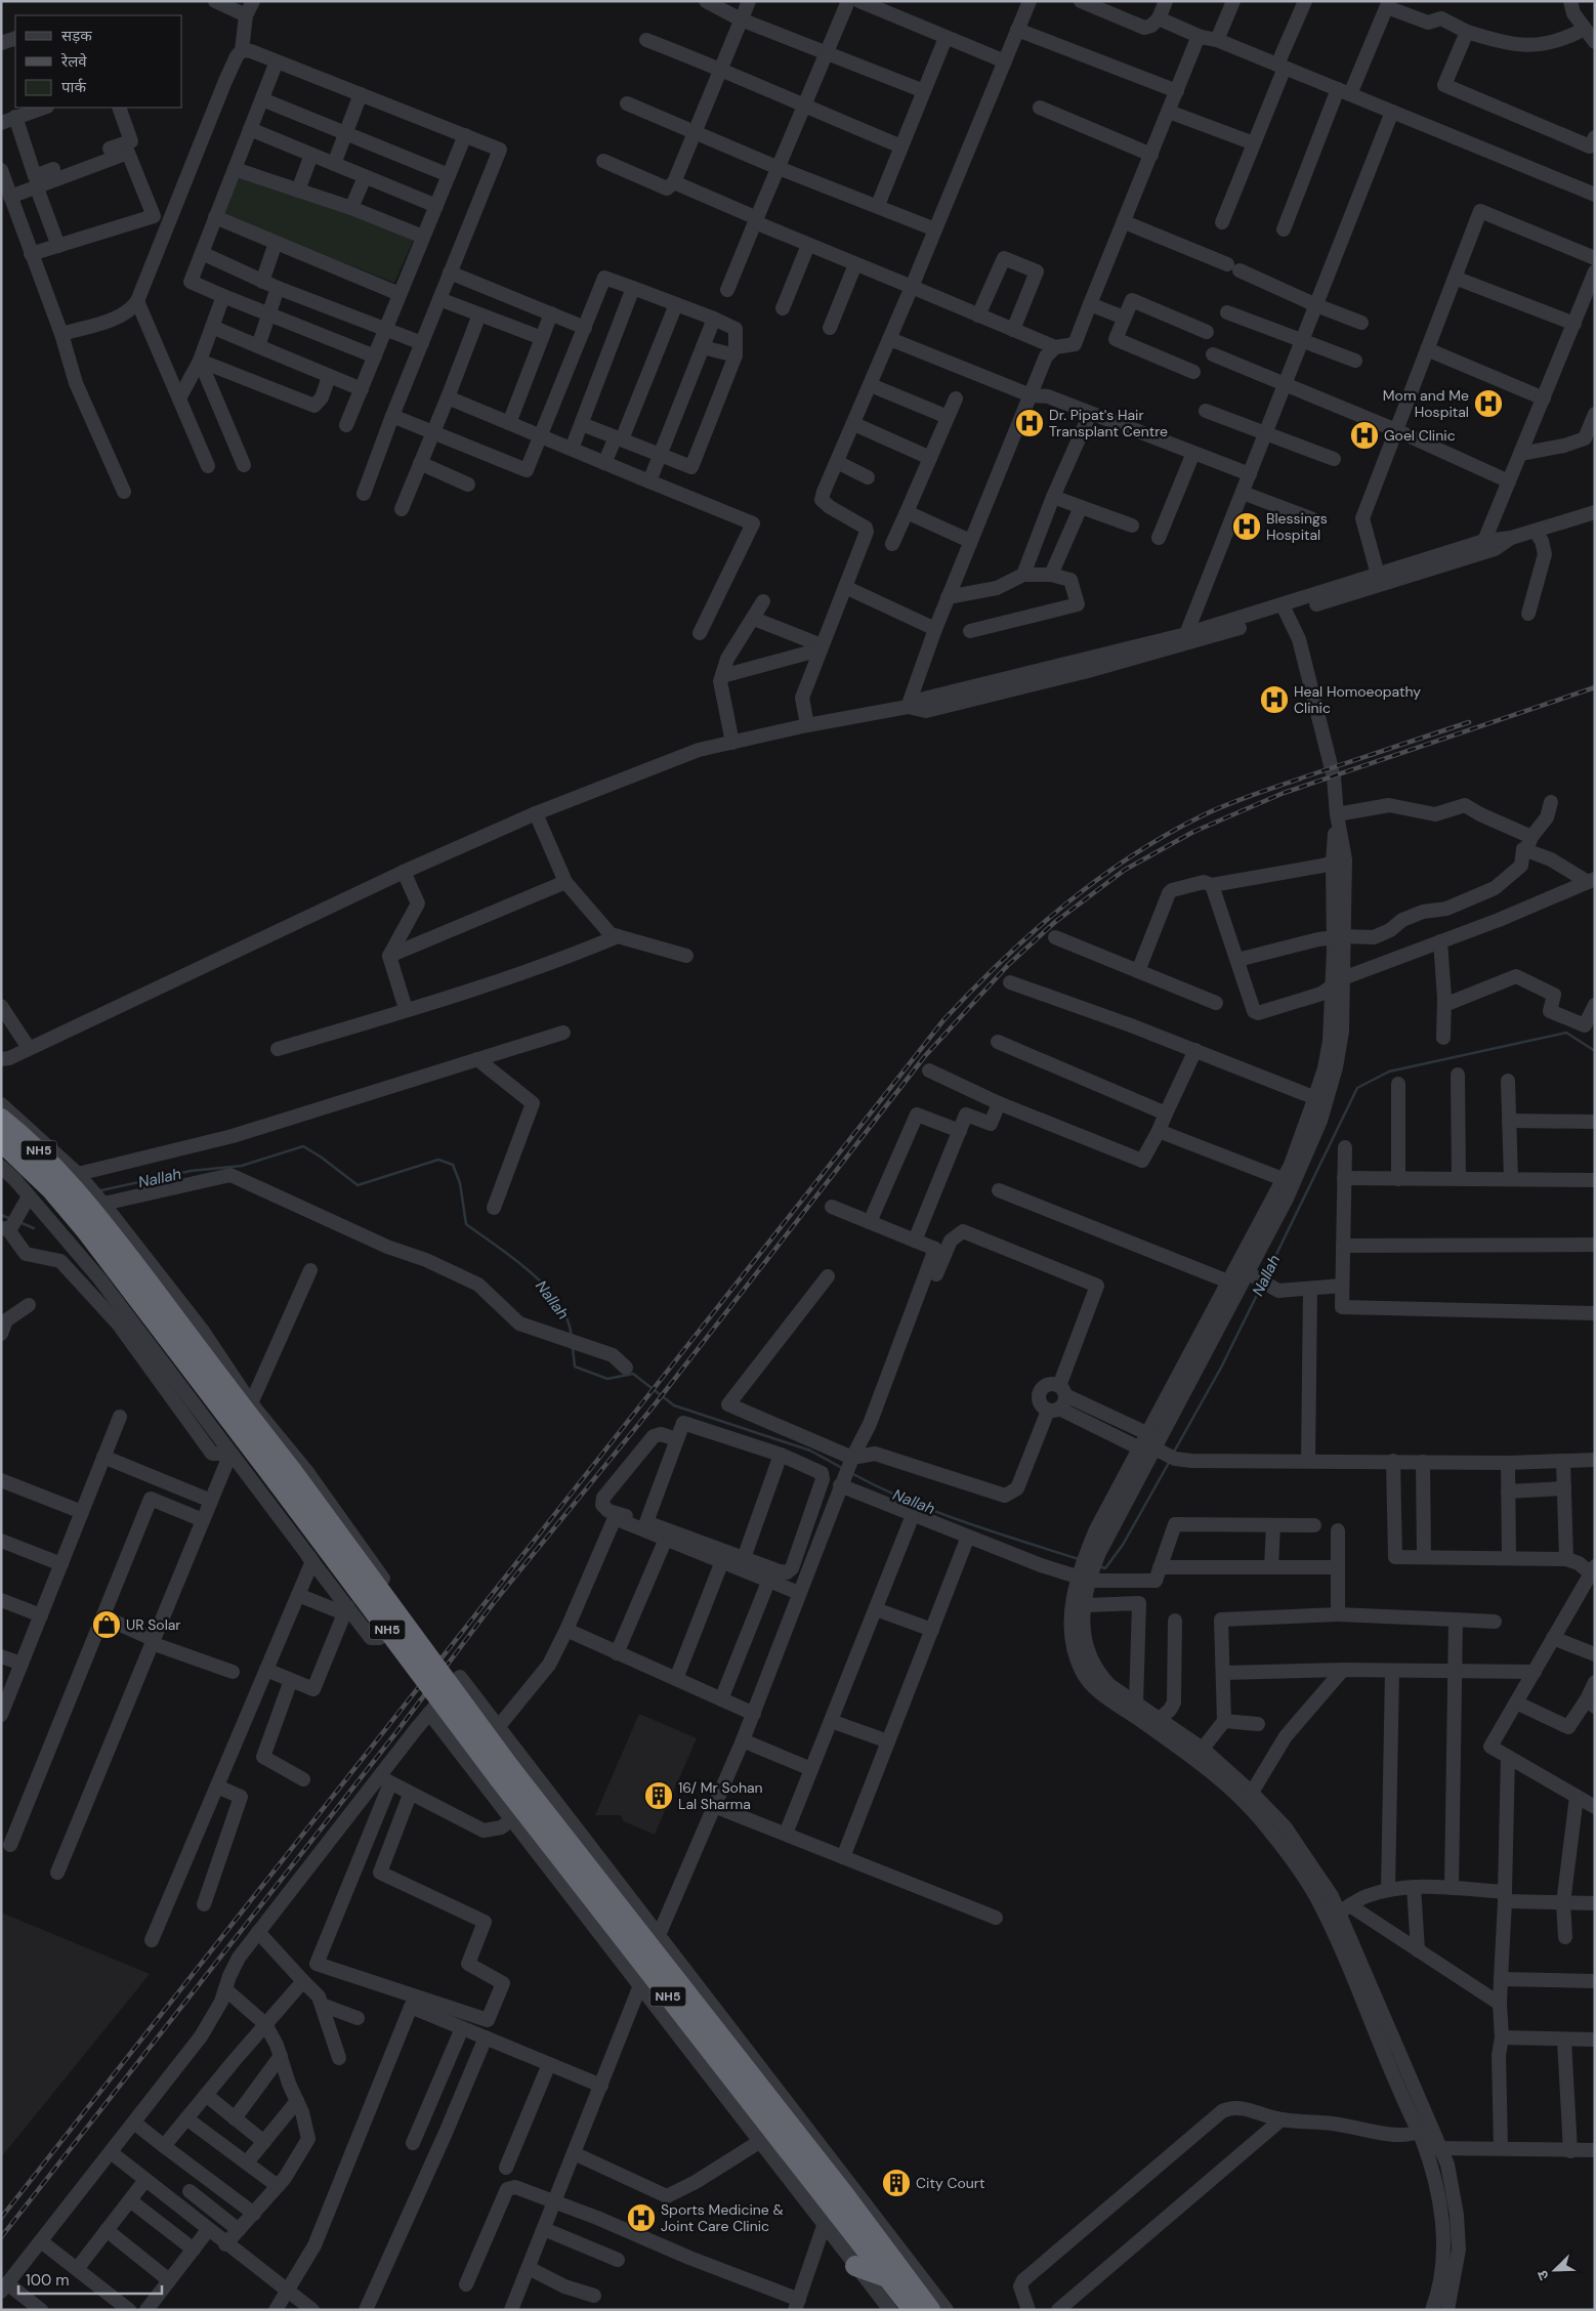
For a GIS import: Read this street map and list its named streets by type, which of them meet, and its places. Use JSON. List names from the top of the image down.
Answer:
{
  "streets": {
    "highway": ["NH5"]
  },
  "water": ["Nallah"],
  "places": {
    "hospital": [
      "Mom and Me Hospital",
      "Dr. Pipat's Hair Transplant Centre",
      "Goel Clinic",
      "Blessings Hospital",
      "Heal Homoeopathy Clinic",
      "Sports Medicine & Joint Care Clinic"
    ],
    "shop": ["UR Solar"],
    "building": ["16/ Mr Sohan Lal Sharma", "City Court"]
  },
  "legend": ["सड़क", "रेलवे", "पार्क"],
  "scale_bar": "100 m",
  "north": "bottom left"
}
